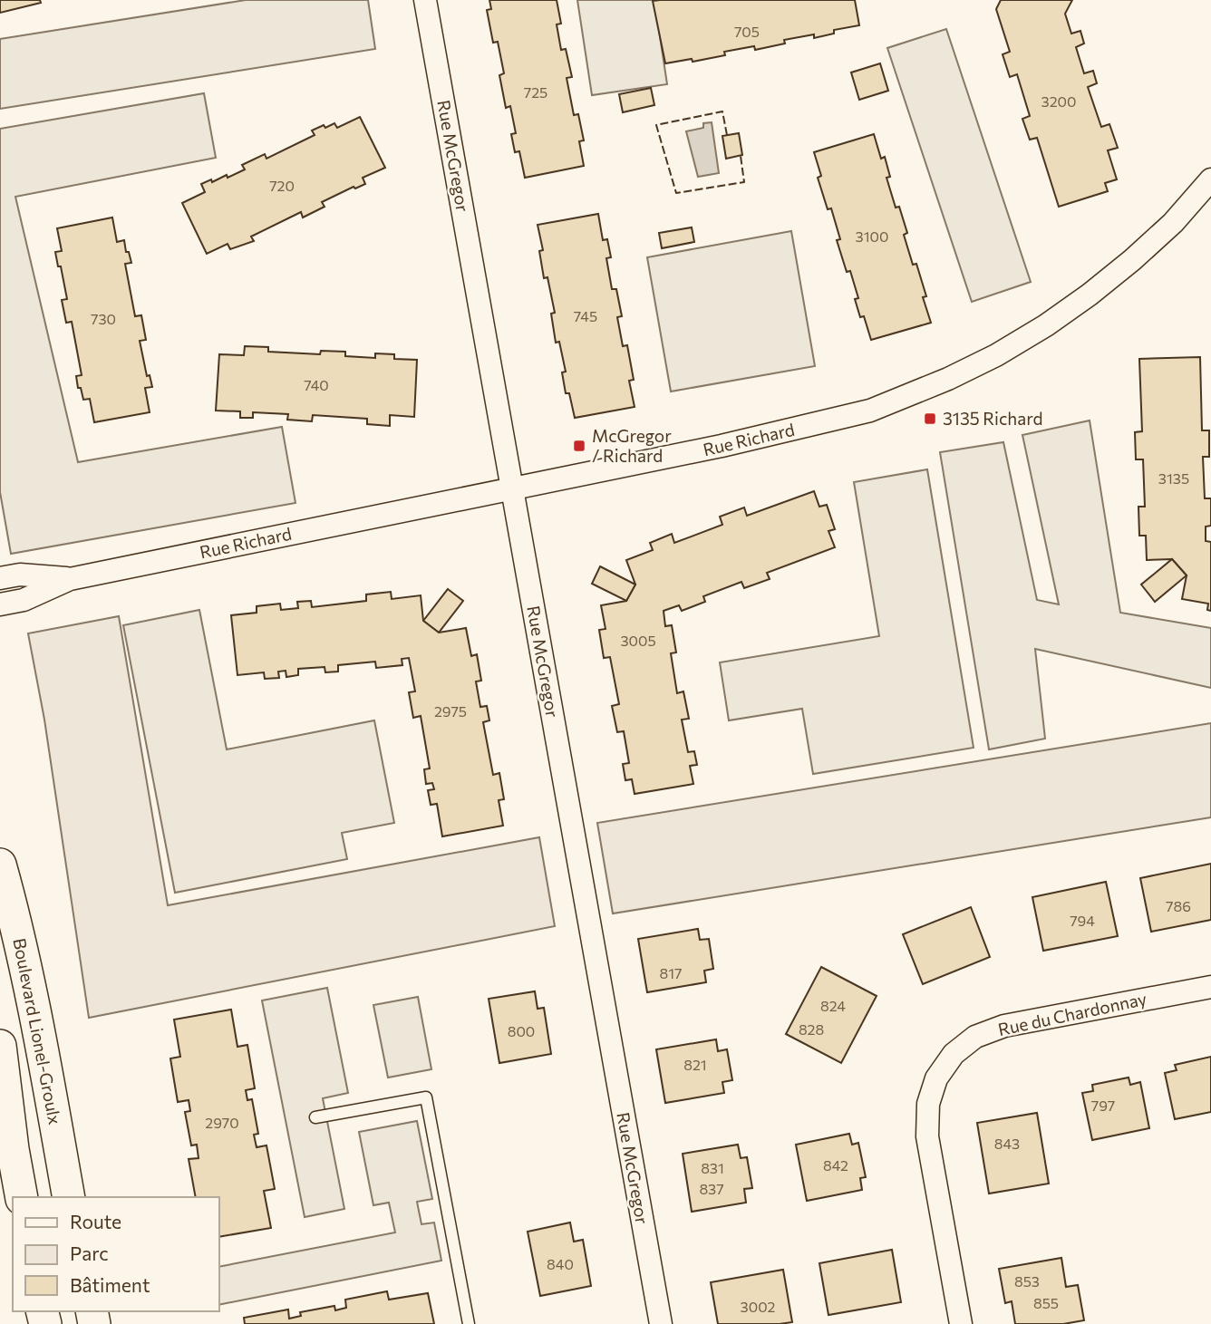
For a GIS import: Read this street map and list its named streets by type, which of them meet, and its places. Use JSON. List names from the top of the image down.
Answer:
{
  "streets": {
    "main road": ["Boulevard Lionel-Groulx"],
    "street": ["Rue McGregor", "Rue Richard", "Rue du Chardonnay"]
  },
  "crossings": [
    ["Rue McGregor", "Rue Richard"]
  ],
  "places": {
    "transit": ["3135 Richard", "McGregor / Richard"]
  },
  "house_numbers": [
    "705",
    "725",
    "3200",
    "720",
    "3100",
    "745",
    "730",
    "740",
    "3135",
    "3005",
    "2975",
    "786",
    "794",
    "817",
    "824",
    "828",
    "800",
    "821",
    "797",
    "2970",
    "843",
    "842",
    "831",
    "837",
    "840",
    "853",
    "855",
    "3002"
  ],
  "legend": ["Route", "Parc", "Bâtiment"]
}
